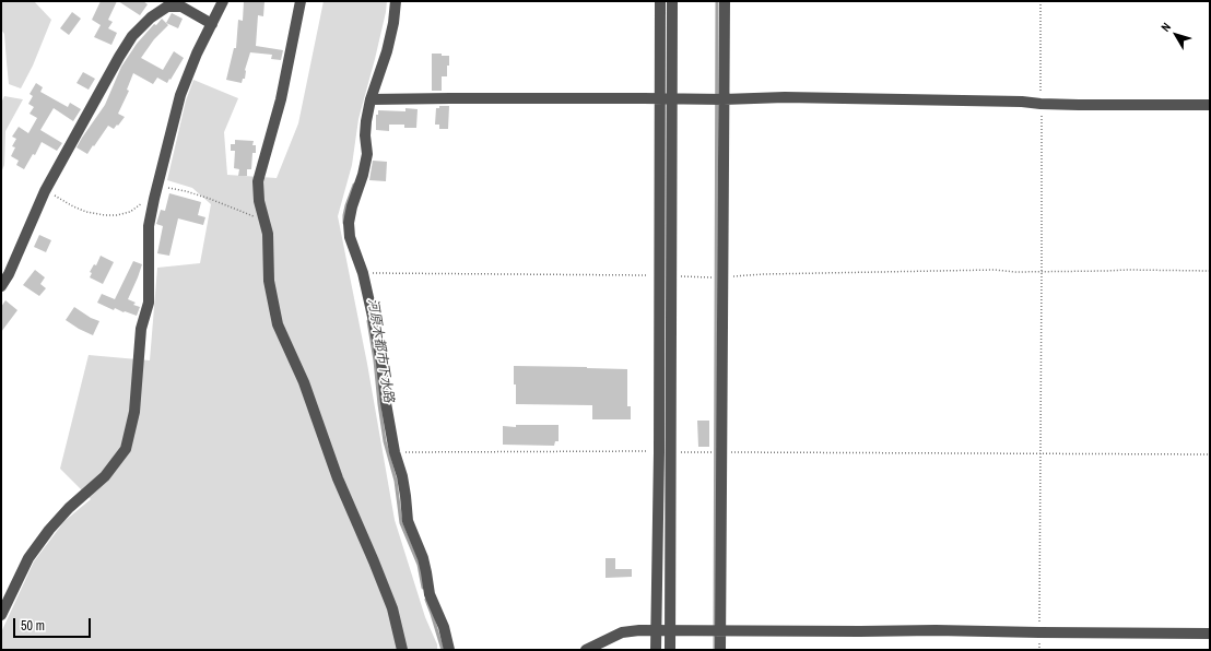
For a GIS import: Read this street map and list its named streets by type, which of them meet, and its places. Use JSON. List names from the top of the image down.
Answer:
{
  "water": ["河原木都市下水路"],
  "scale_bar": "50 m",
  "north": "top left"
}
